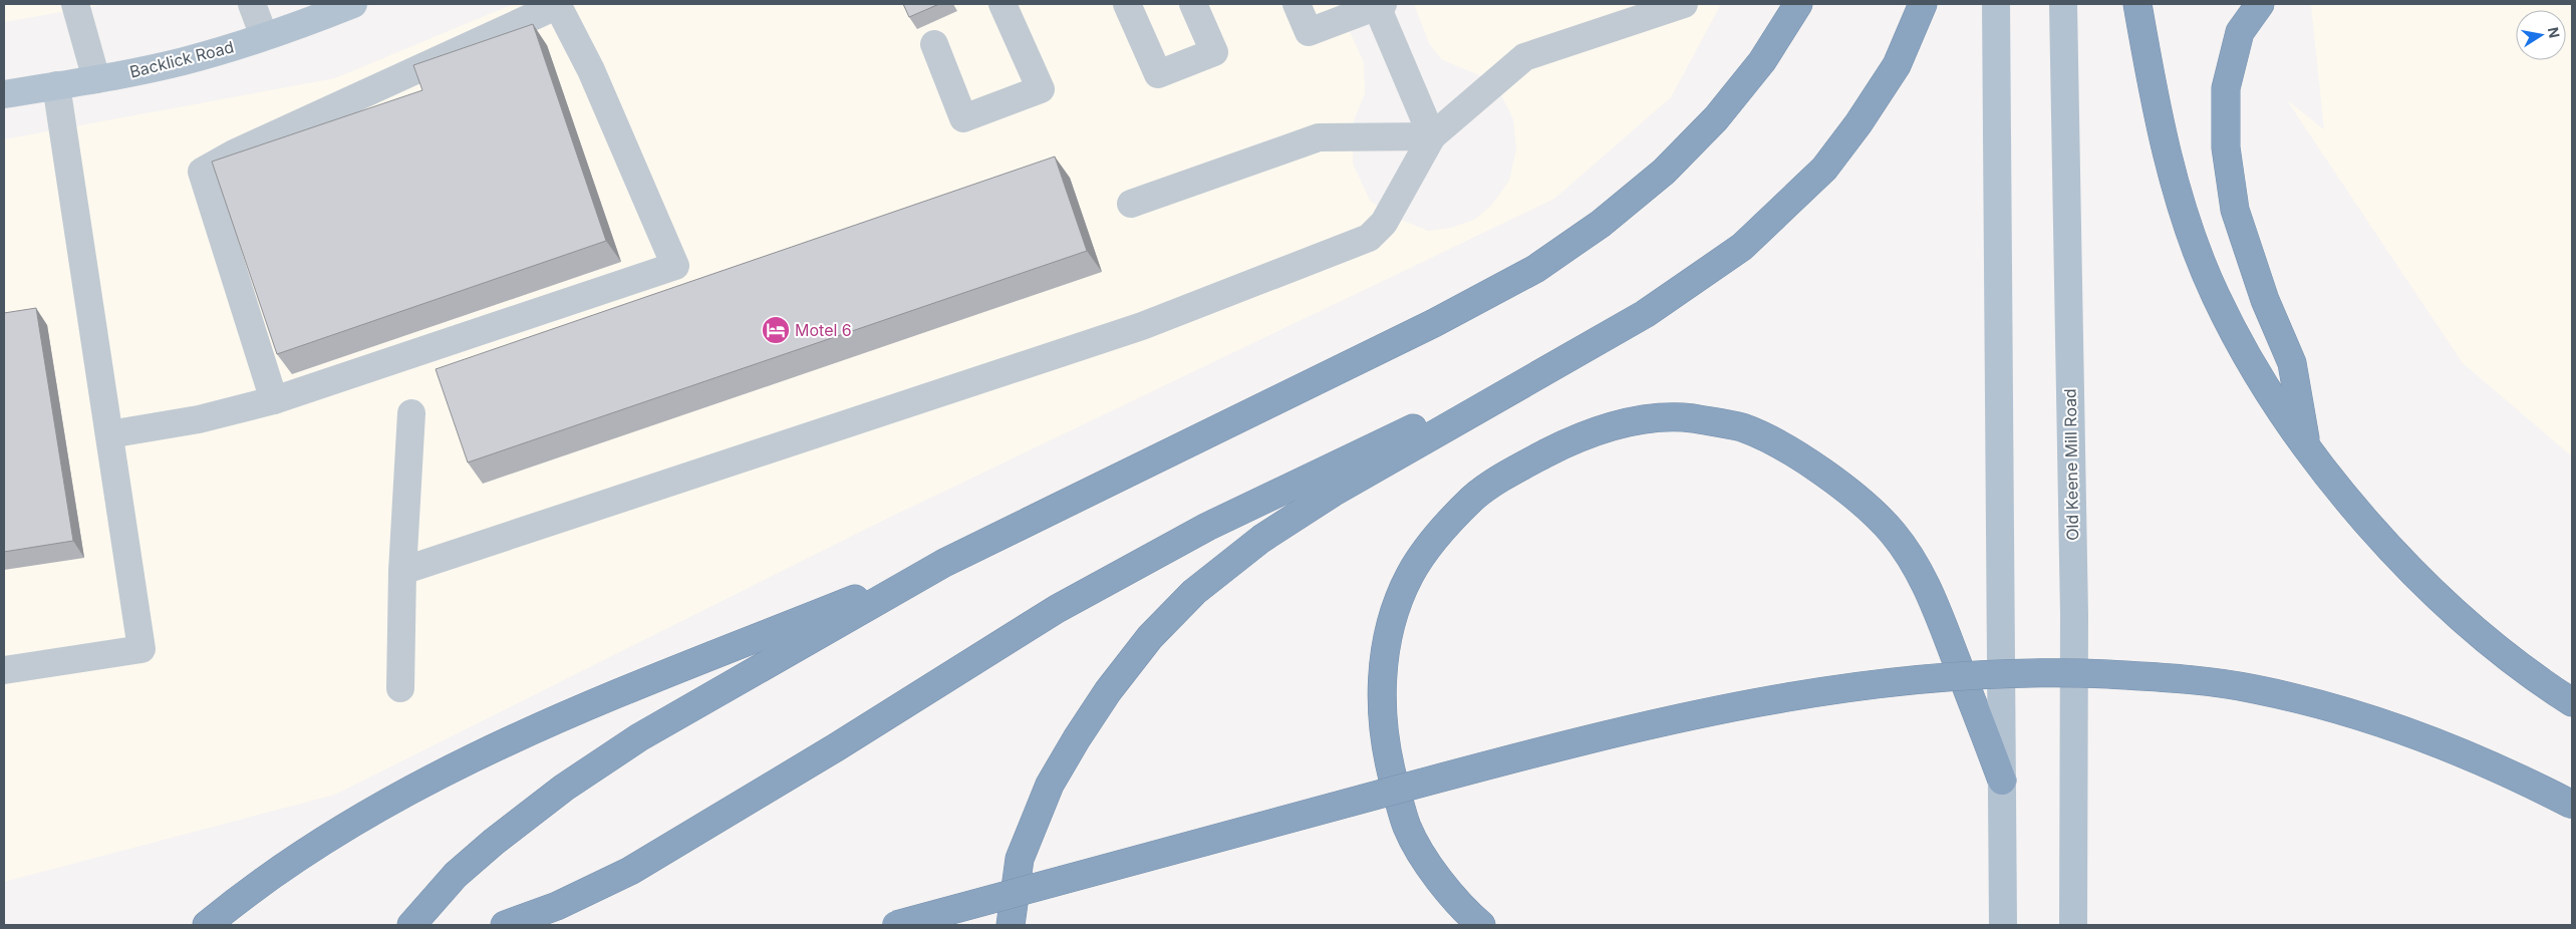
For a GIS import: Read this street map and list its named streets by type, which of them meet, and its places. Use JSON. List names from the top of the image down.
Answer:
{
  "streets": {
    "main road": ["Backlick Road", "Old Keene Mill Road"]
  },
  "places": {
    "hotel": ["Motel 6"]
  },
  "north": "right"
}
